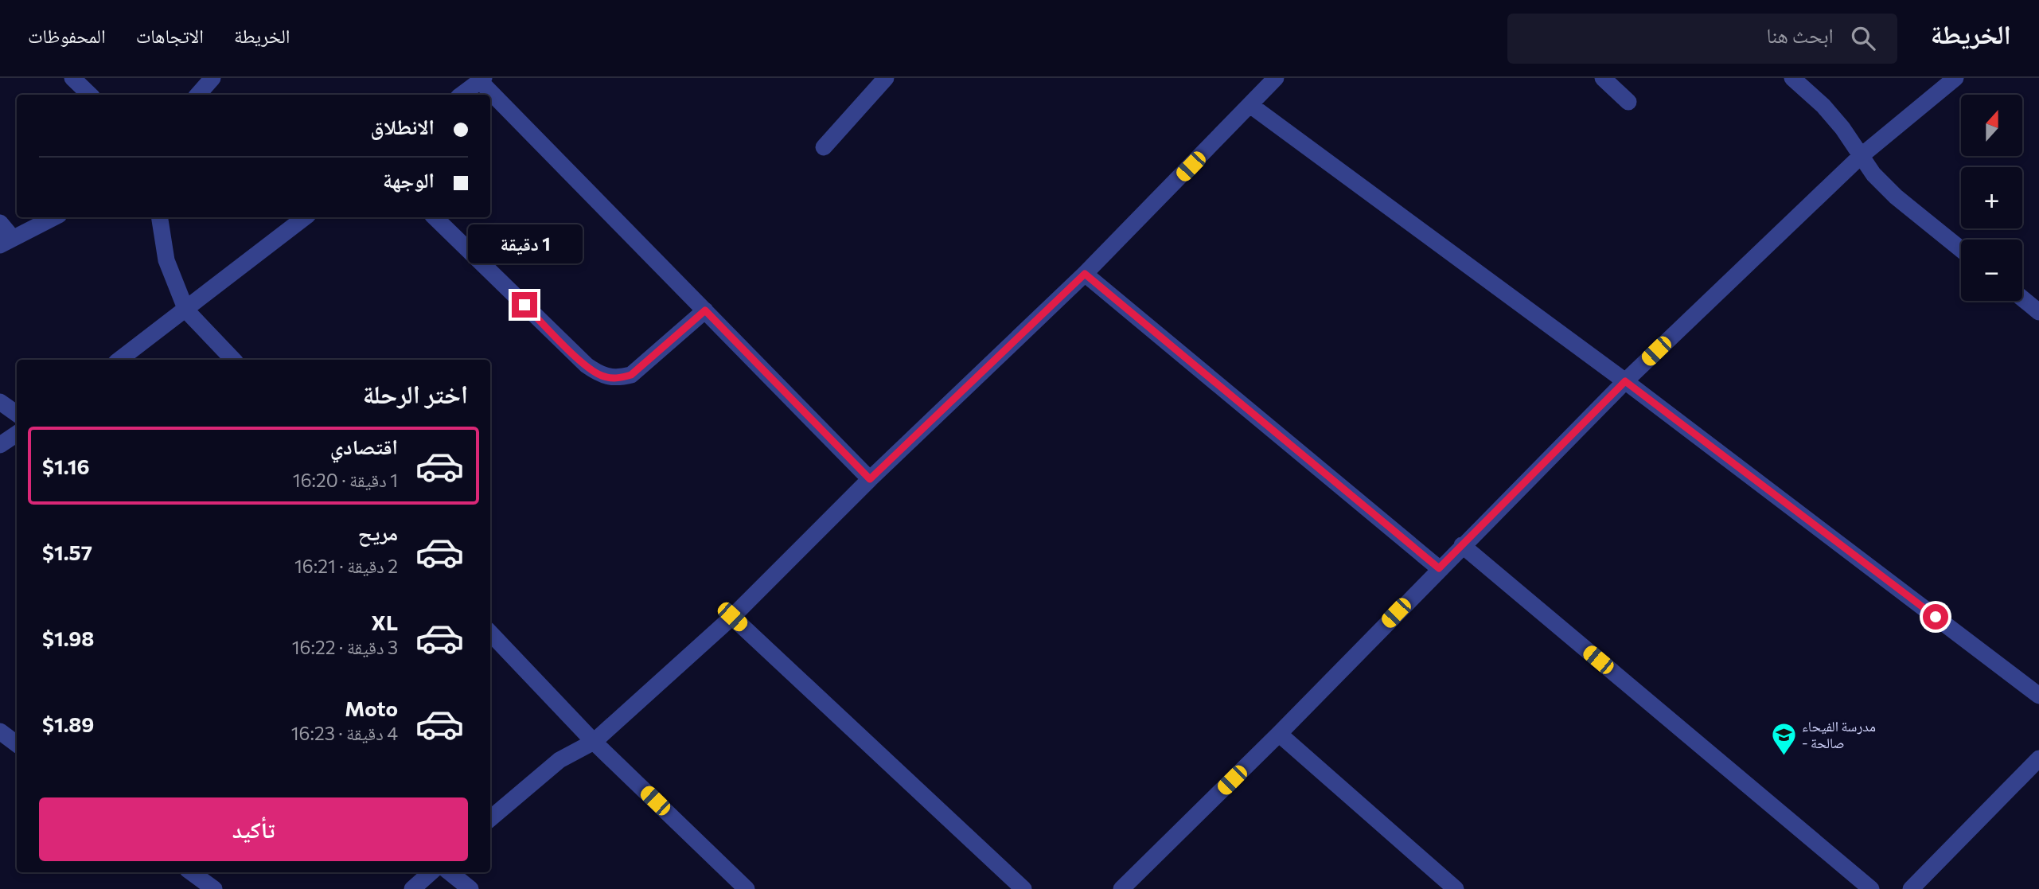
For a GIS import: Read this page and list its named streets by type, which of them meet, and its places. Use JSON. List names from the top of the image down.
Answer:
{
  "places": {
    "school or university": ["مدرسة الفيحاء - صالحة"]
  },
  "north": "top",
  "page": {
    "header": "الخريطة",
    "search": "ابحث هنا",
    "nav": ["الخريطة", "الاتجاهات", "المحفوظات"],
    "map_buttons": ["+", "−"],
    "banner": ["الانطلاق", "الوجهة"],
    "bubble": "1 دقيقة",
    "heading": "اختر الرحلة",
    "list": [
      {
        "name": "اقتصادي",
        "note": "1 دقيقة · 16:20",
        "value": "$1.16"
      },
      {
        "name": "مريح",
        "note": "2 دقيقة · 16:21",
        "value": "$1.57"
      },
      {
        "name": "XL",
        "note": "3 دقيقة · 16:22",
        "value": "$1.98"
      },
      {
        "name": "Moto",
        "note": "4 دقيقة · 16:23",
        "value": "$1.89"
      }
    ],
    "buttons": "تأكيد"
  }
}
